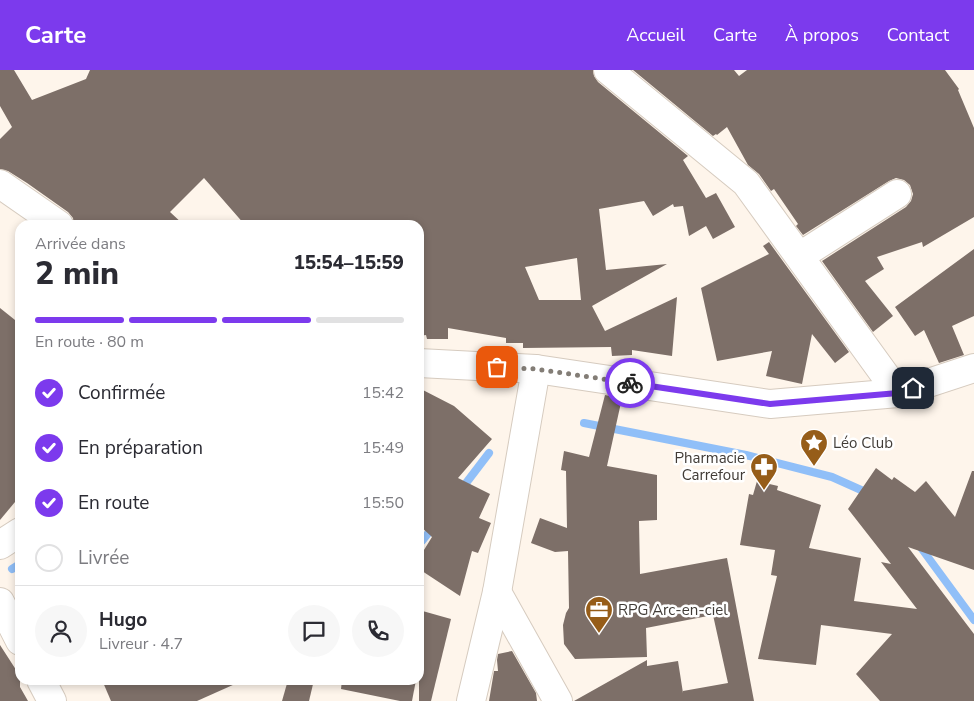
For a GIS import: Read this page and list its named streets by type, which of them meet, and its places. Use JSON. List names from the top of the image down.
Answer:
{
  "places": {
    "place": ["Léo Club"],
    "pharmacy": ["Pharmacie Carrefour"],
    "office": ["RPG Arc-en-ciel"]
  },
  "page": {
    "header": "Carte",
    "nav": [
      "Accueil",
      "Carte",
      "À propos",
      "Contact"
    ],
    "heading": ["2 min", "Arrivée dans", "15:54–15:59"],
    "panel": ["Hugo", "Livreur · 4.7"],
    "bar": "En route · 80 m",
    "list": [
      ["Confirmée", "15:42"],
      ["En préparation", "15:49"],
      ["En route", "15:50"],
      "Livrée"
    ]
  }
}
